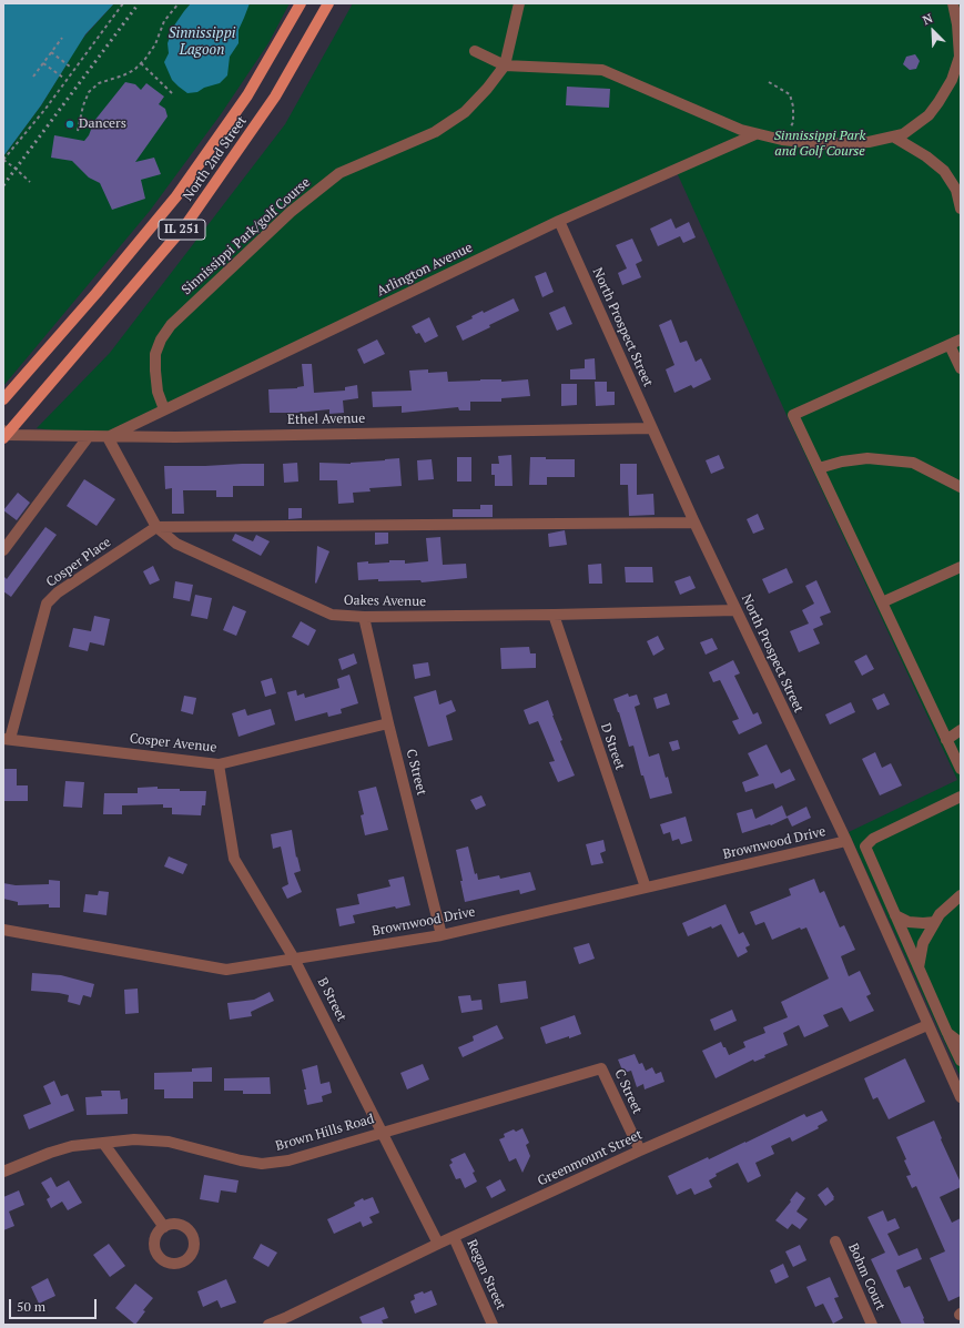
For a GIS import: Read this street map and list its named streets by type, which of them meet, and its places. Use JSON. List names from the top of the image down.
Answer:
{
  "streets": {
    "main road": ["North 2nd Street", "IL 251"],
    "street": [
      "Sinnissippi Park/golf Course",
      "Arlington Avenue",
      "North Prospect Street",
      "Ethel Avenue",
      "Cosper Place",
      "Oakes Avenue",
      "Cosper Avenue",
      "D Street",
      "C Street",
      "Brownwood Drive",
      "B Street",
      "Brown Hills Road",
      "Greenmount Street",
      "Regan Street",
      "Bohm Court"
    ]
  },
  "crossings": [
    ["North 2nd Street", "Ethel Avenue"],
    ["Sinnissippi Park/golf Course", "Arlington Avenue"],
    ["Arlington Avenue", "North Prospect Street"],
    ["Arlington Avenue", "Ethel Avenue"],
    ["Arlington Avenue", "Oakes Avenue"],
    ["North Prospect Street", "Ethel Avenue"],
    ["North Prospect Street", "Oakes Avenue"],
    ["North Prospect Street", "Brownwood Drive"],
    ["North Prospect Street", "Greenmount Street"],
    ["Ethel Avenue", "Oakes Avenue"],
    ["Cosper Place", "Oakes Avenue"],
    ["Cosper Place", "Cosper Avenue"],
    ["Oakes Avenue", "D Street"],
    ["Oakes Avenue", "C Street"],
    ["Cosper Avenue", "C Street"],
    ["Cosper Avenue", "B Street"],
    ["D Street", "Brownwood Drive"],
    ["C Street", "Brownwood Drive"],
    ["C Street", "Brown Hills Road"],
    ["C Street", "Greenmount Street"],
    ["Brownwood Drive", "B Street"],
    ["B Street", "Brown Hills Road"],
    ["B Street", "Greenmount Street"],
    ["Greenmount Street", "Regan Street"]
  ],
  "water": ["Sinnissippi Lagoon"],
  "parks": ["Sinnissippi Park and Golf Course"],
  "places": ["Dancers"],
  "scale_bar": "50 m",
  "north": "top left"
}
